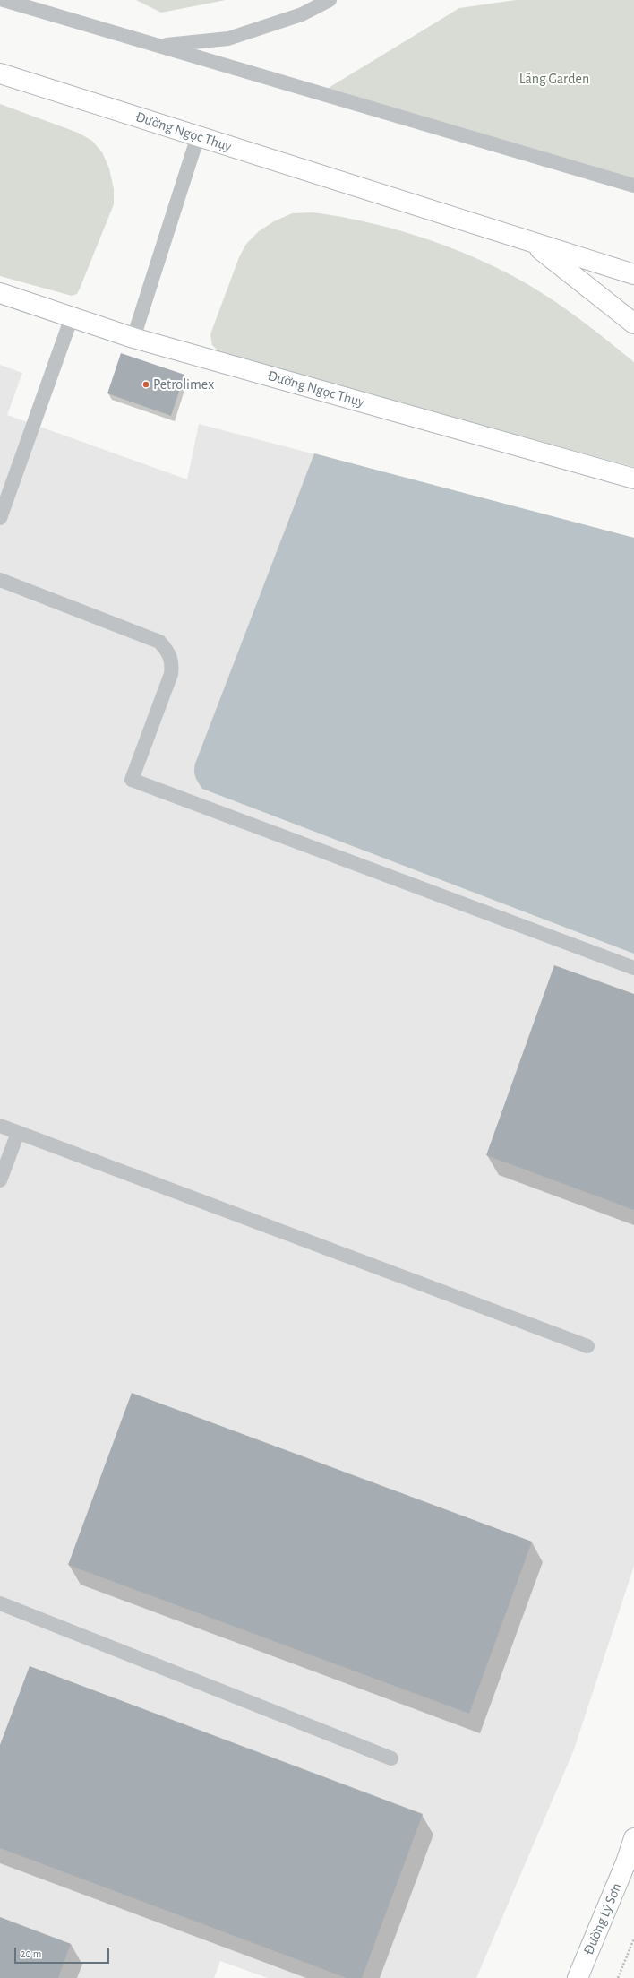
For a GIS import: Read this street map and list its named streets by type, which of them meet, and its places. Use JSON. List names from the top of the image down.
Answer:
{
  "streets": {
    "street": ["Đường Ngọc Thụy", "Đường Lý Sơn"]
  },
  "parks": ["Lãng Garden"],
  "places": ["Petrolimex"],
  "scale_bar": "20 m"
}
